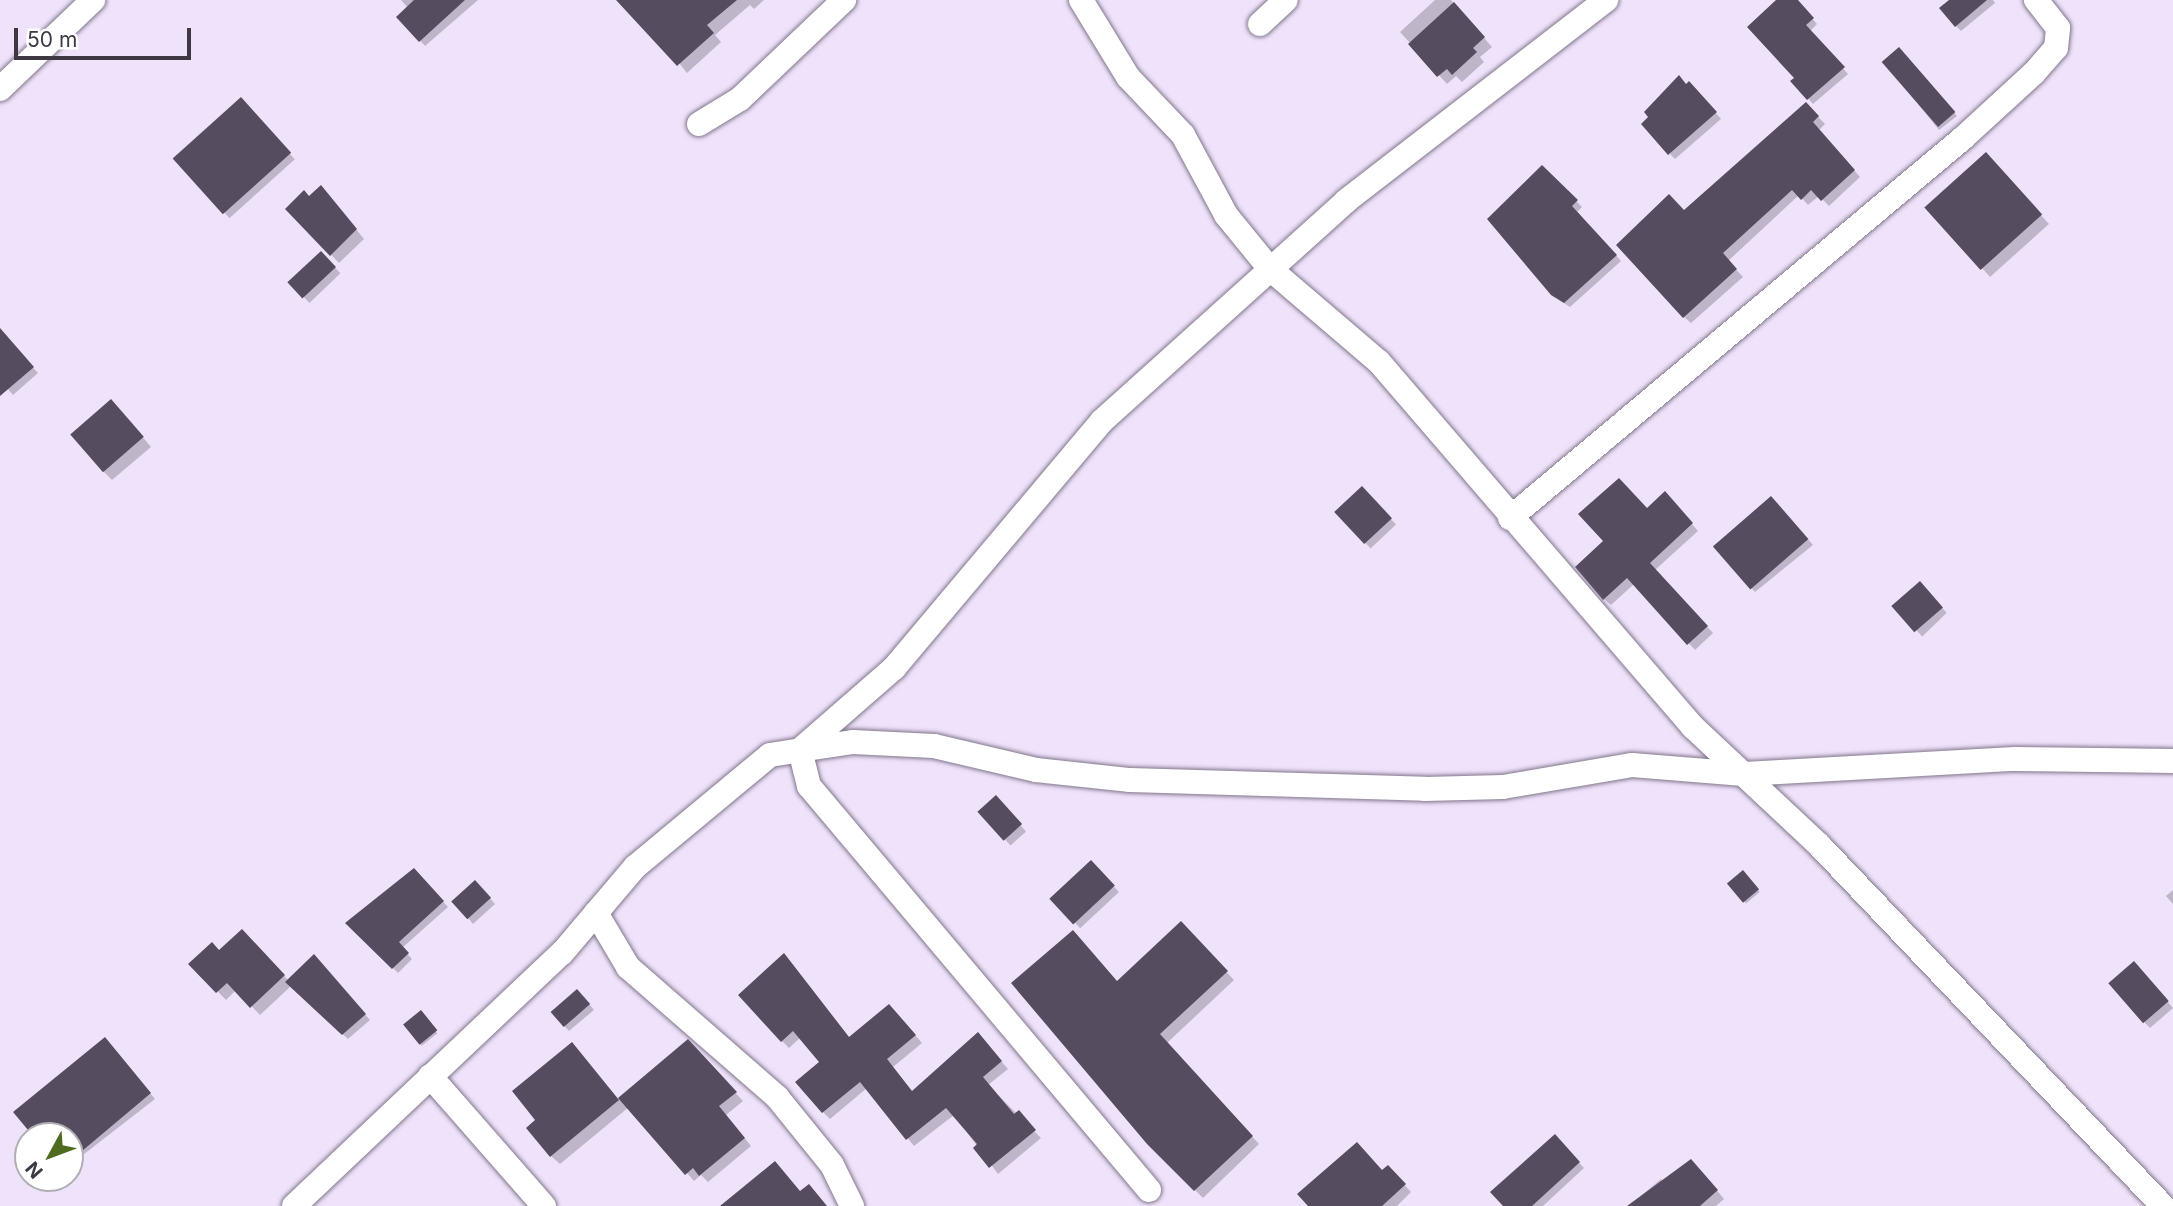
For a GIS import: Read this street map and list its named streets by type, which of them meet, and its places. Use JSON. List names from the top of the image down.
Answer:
{
  "scale_bar": "50 m",
  "north": "bottom left"
}
